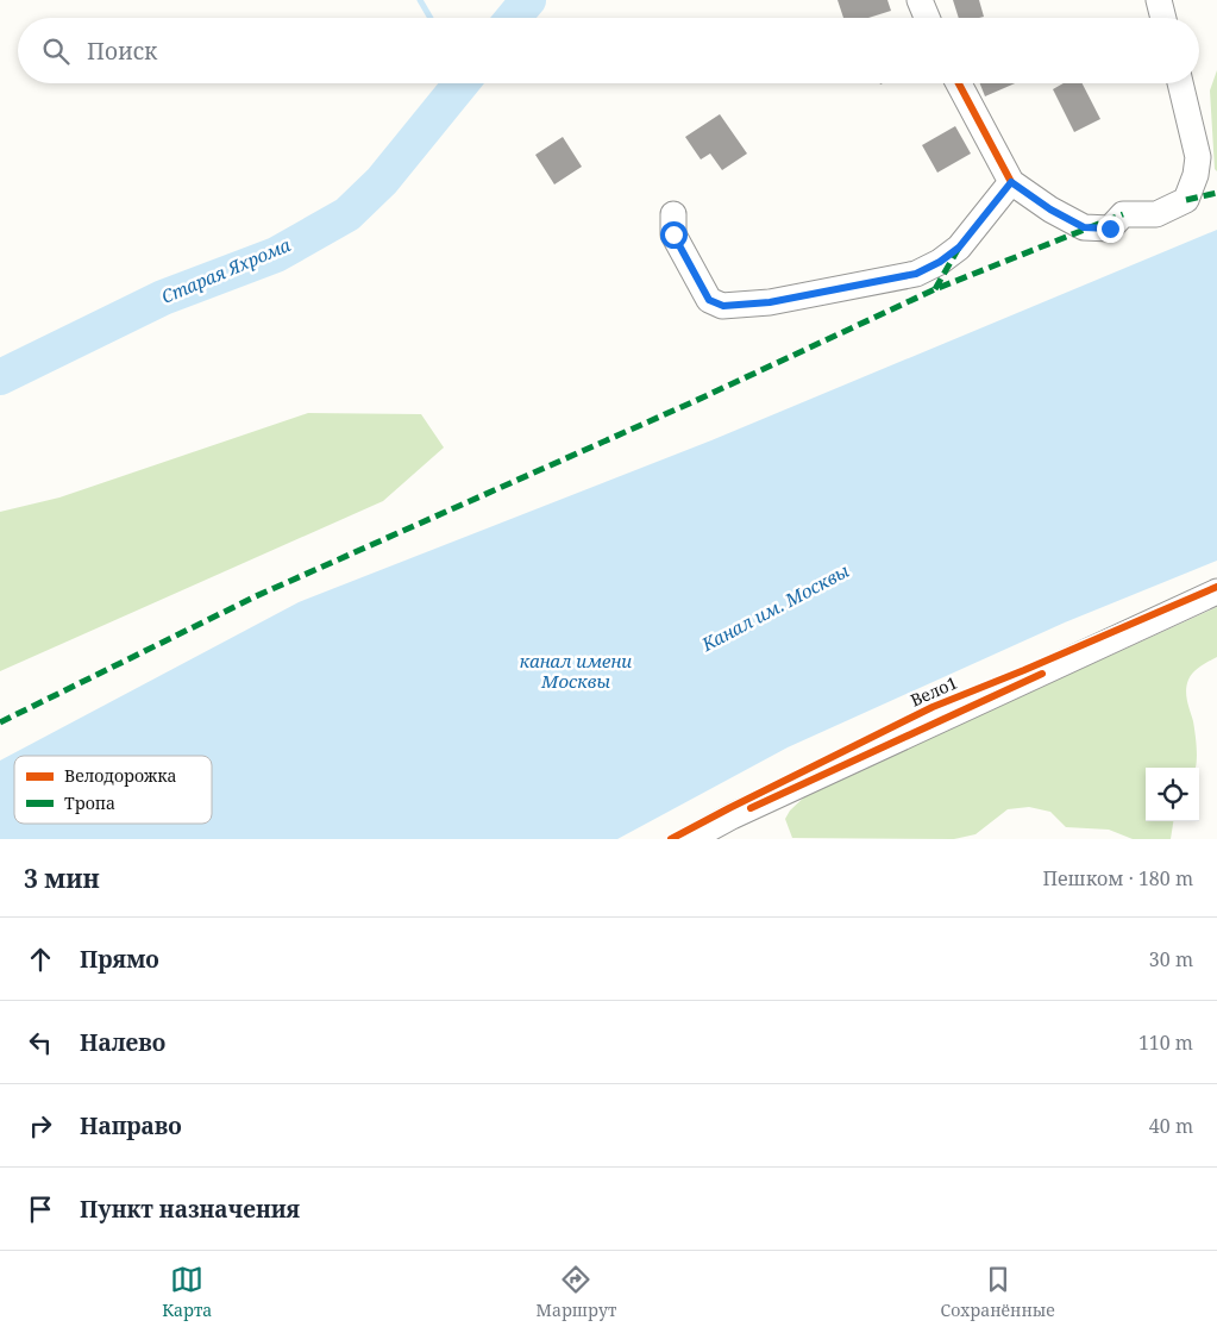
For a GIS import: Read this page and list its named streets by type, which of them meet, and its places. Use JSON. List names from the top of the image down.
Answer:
{
  "streets": {
    "cycle path": ["Вело1"]
  },
  "water": ["Старая Яхрома", "Канал им. Москвы", "канал имени Москвы"],
  "legend": ["Велодорожка", "Тропа"],
  "page": {
    "search": "Поиск",
    "heading": ["3 мин", "Пешком · 180 m"],
    "list": [
      ["Прямо", "30 m"],
      ["Налево", "110 m"],
      ["Направо", "40 m"],
      "Пункт назначения"
    ],
    "nav": ["Карта", "Маршрут", "Сохранённые"]
  }
}
